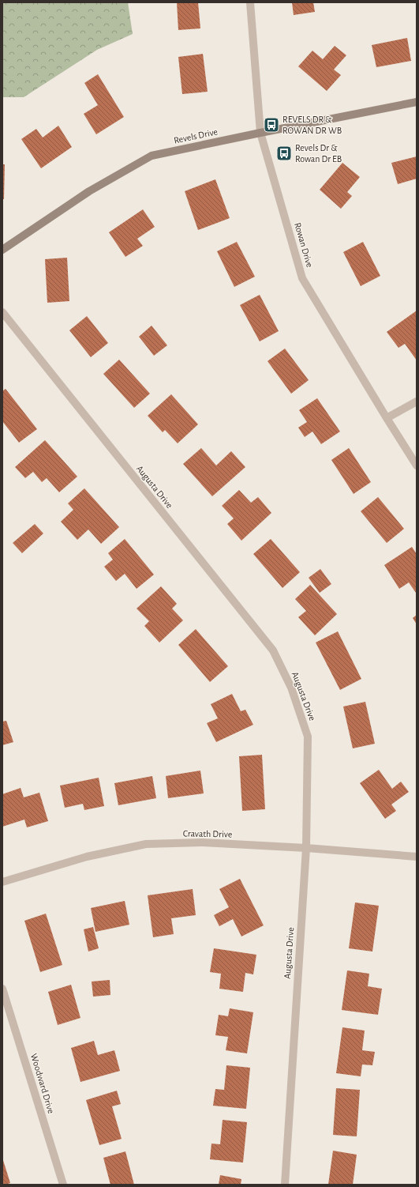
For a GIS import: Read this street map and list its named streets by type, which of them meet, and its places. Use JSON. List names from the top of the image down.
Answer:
{
  "streets": {
    "street": [
      "Revels Drive",
      "Rowan Drive",
      "Augusta Drive",
      "Cravath Drive",
      "Woodward Drive"
    ]
  },
  "crossings": [
    ["Revels Drive", "Rowan Drive"],
    ["Augusta Drive", "Cravath Drive"]
  ],
  "places": {
    "bus stop": ["REVELS DR & ROWAN DR WB", "Revels Dr & Rowan Dr EB"]
  }
}
